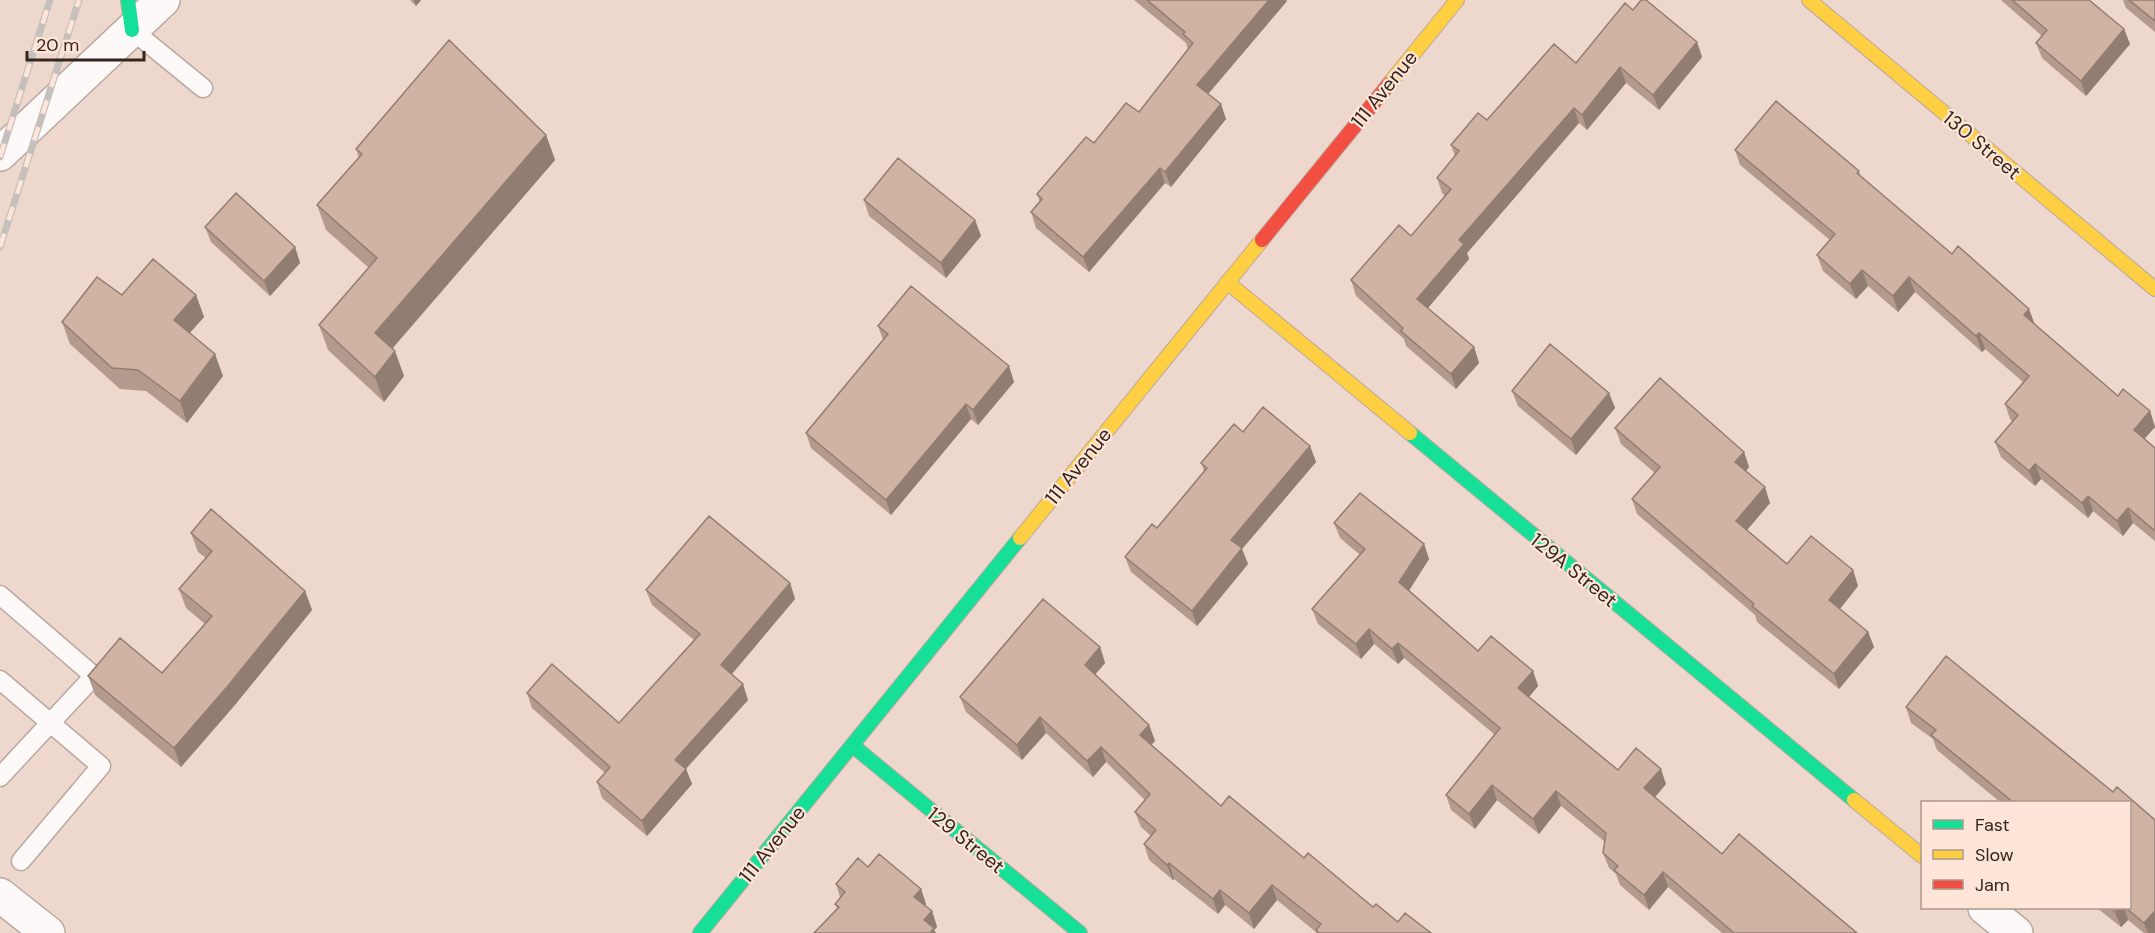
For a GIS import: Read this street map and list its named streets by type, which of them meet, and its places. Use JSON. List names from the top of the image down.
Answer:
{
  "streets": {
    "street": [
      "111 Avenue",
      "130 Street",
      "129A Street",
      "129 Street"
    ]
  },
  "crossings": [
    ["111 Avenue", "129A Street"],
    ["111 Avenue", "129 Street"]
  ],
  "legend": ["Fast", "Slow", "Jam"],
  "scale_bar": "20 m"
}
